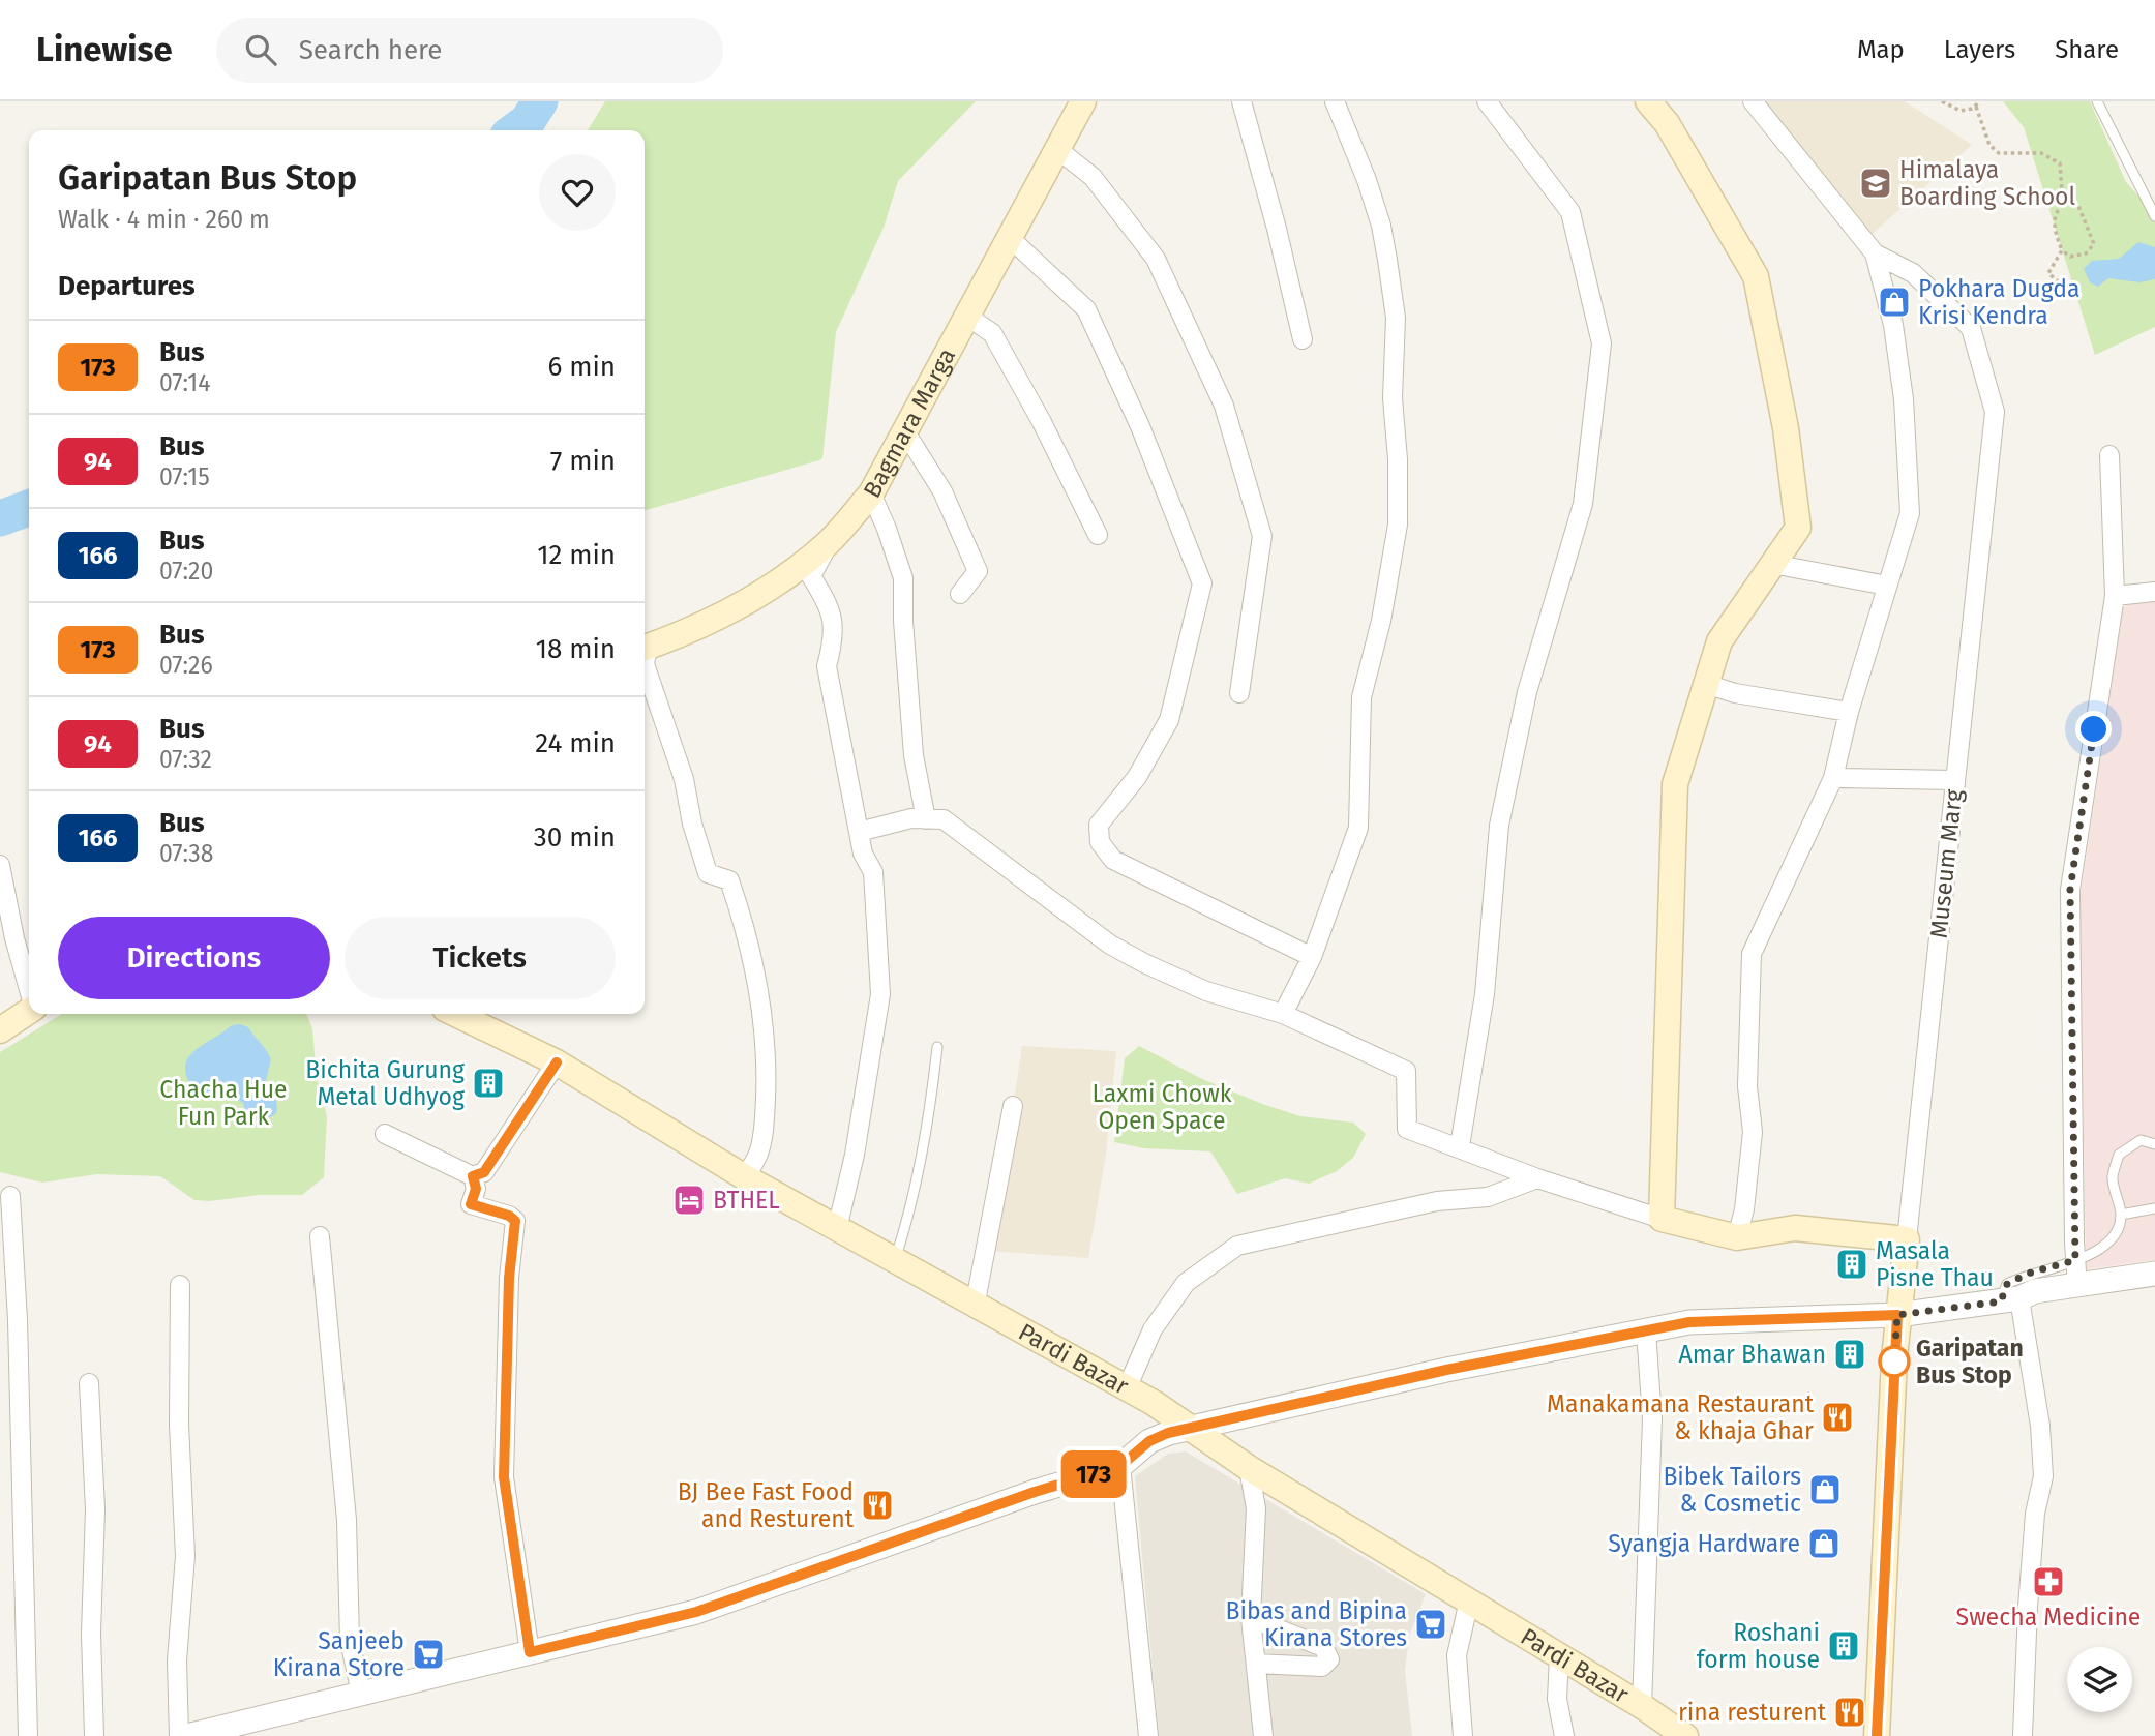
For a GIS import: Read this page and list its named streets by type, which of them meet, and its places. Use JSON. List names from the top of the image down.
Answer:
{
  "streets": {
    "main road": ["Bagmara Marga", "Pardi Bazar"],
    "street": ["Museum Marg"]
  },
  "parks": ["Chacha Hue Fun Park", "Laxmi Chowk Open Space"],
  "places": {
    "school or university": ["Himalaya Boarding School"],
    "shop": ["Pokhara Dugda Krisi Kendra", "Bibek Tailors & Cosmetic", "Syangja Hardware"],
    "building": [
      "Bichita Gurung Metal Udhyog",
      "Masala Pisne Thau",
      "Amar Bhawan",
      "Roshani form house"
    ],
    "hotel": ["BTHEL"],
    "other": ["Garipatan Bus Stop"],
    "restaurant": ["Manakamana Restaurant & khaja Ghar", "BJ Bee Fast Food and Resturent", "rina resturent"],
    "pharmacy": ["Swecha Medicine"],
    "supermarket": ["Bibas and Bipina Kirana Stores", "Sanjeeb Kirana Store"]
  },
  "lines": ["bus line 173"],
  "page": {
    "header": "Linewise",
    "search": "Search here",
    "nav": ["Map", "Layers", "Share"],
    "on_map": "173",
    "heading": [
      ["Garipatan Bus Stop", "Walk · 4 min · 260 m"],
      "Departures"
    ],
    "list": [
      {
        "mark": "173",
        "name": "Bus",
        "note": "07:14",
        "value": "6 min"
      },
      {
        "mark": "94",
        "name": "Bus",
        "note": "07:15",
        "value": "7 min"
      },
      {
        "mark": "166",
        "name": "Bus",
        "note": "07:20",
        "value": "12 min"
      },
      {
        "mark": "173",
        "name": "Bus",
        "note": "07:26",
        "value": "18 min"
      },
      {
        "mark": "94",
        "name": "Bus",
        "note": "07:32",
        "value": "24 min"
      },
      {
        "mark": "166",
        "name": "Bus",
        "note": "07:38",
        "value": "30 min"
      }
    ],
    "buttons": ["Directions", "Tickets"]
  }
}
